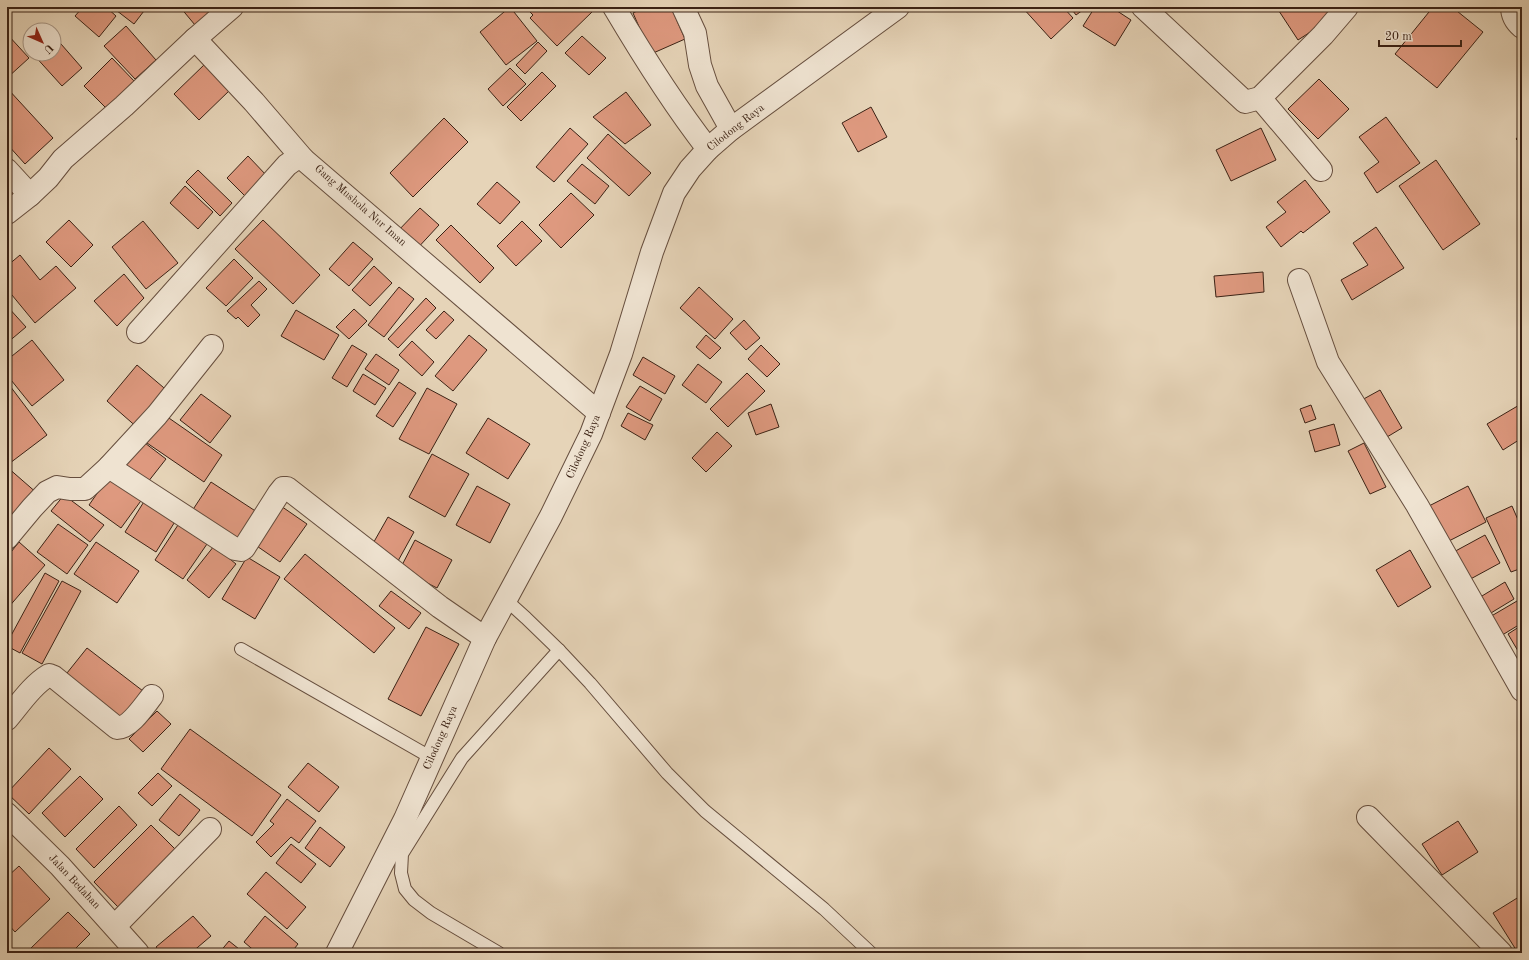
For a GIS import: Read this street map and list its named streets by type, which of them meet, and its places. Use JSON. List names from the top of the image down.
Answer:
{
  "streets": {
    "street": ["Cilodong Raya", "Gang Mushola Nur Iman", "Jalan Bedahan"]
  },
  "crossings": [
    ["Cilodong Raya", "Gang Mushola Nur Iman"]
  ],
  "scale_bar": "20 m",
  "north": "bottom right"
}
